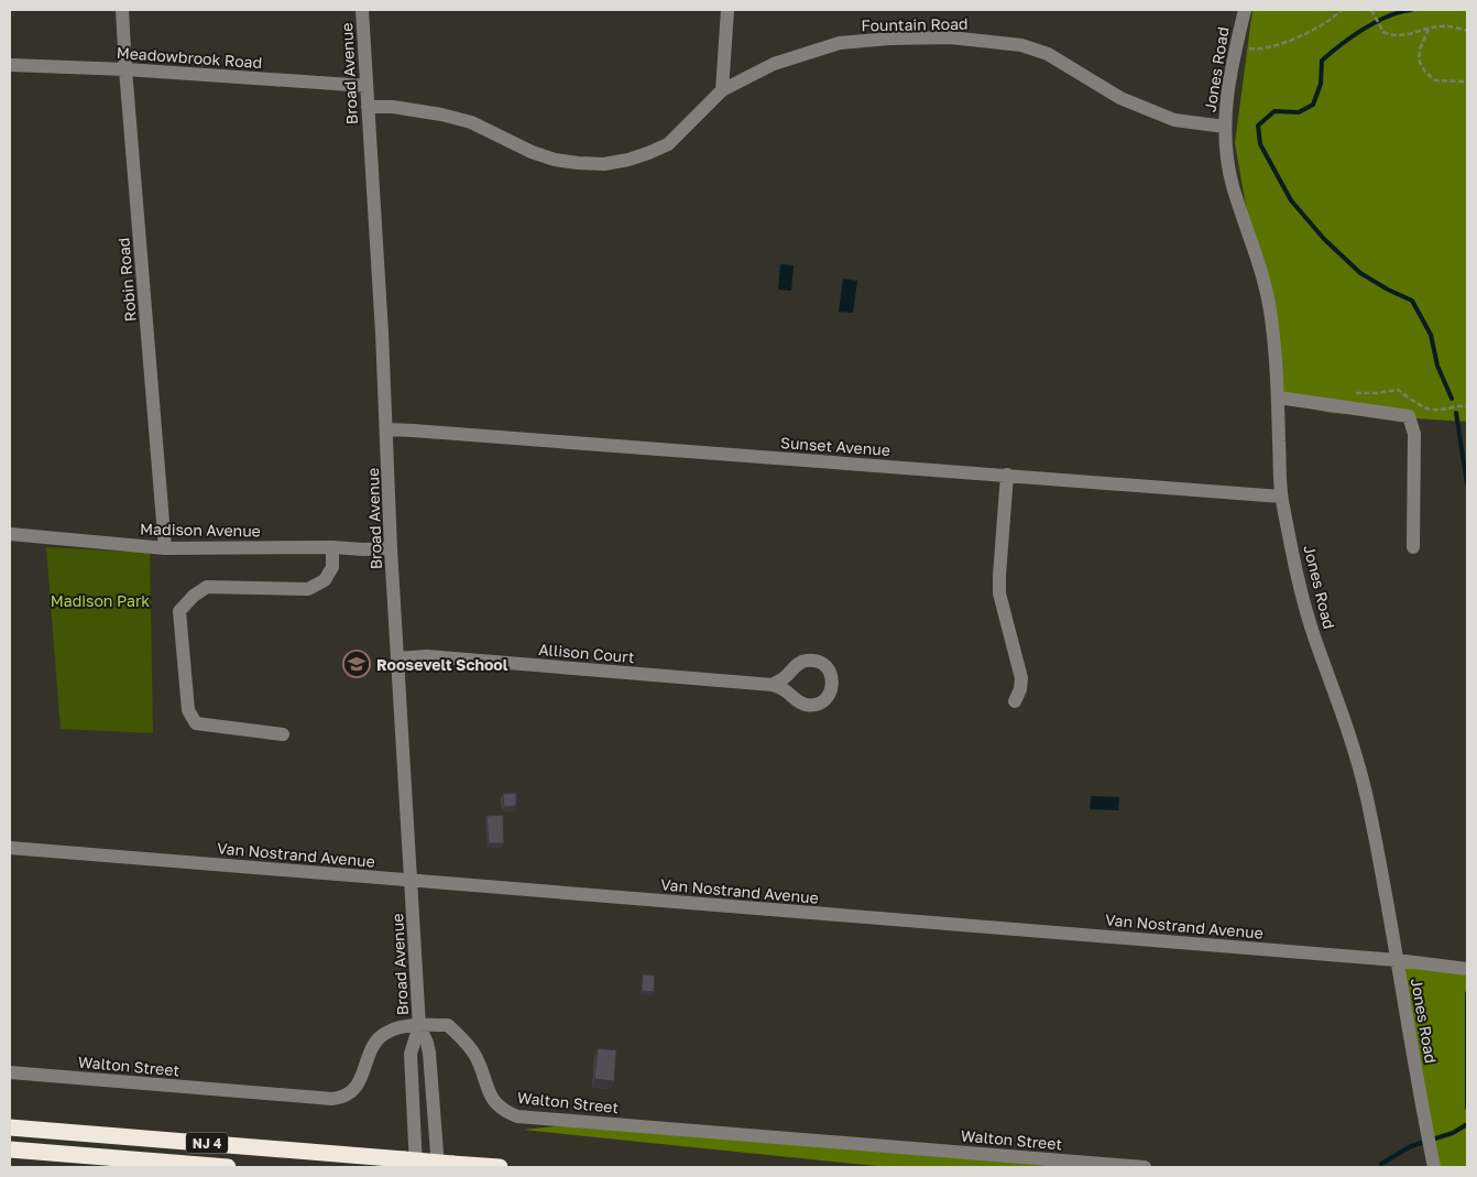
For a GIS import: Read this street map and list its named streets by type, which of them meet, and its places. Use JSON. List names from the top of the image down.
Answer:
{
  "streets": {
    "highway": ["NJ 4"],
    "street": [
      "Fountain Road",
      "Meadowbrook Road",
      "Jones Road",
      "Broad Avenue",
      "Robin Road",
      "Sunset Avenue",
      "Madison Avenue",
      "Allison Court",
      "Van Nostrand Avenue",
      "Walton Street"
    ]
  },
  "crossings": [
    ["Fountain Road", "Jones Road"],
    ["Fountain Road", "Broad Avenue"],
    ["Meadowbrook Road", "Broad Avenue"],
    ["Meadowbrook Road", "Robin Road"],
    ["Jones Road", "Sunset Avenue"],
    ["Jones Road", "Van Nostrand Avenue"],
    ["Broad Avenue", "Sunset Avenue"],
    ["Broad Avenue", "Madison Avenue"],
    ["Broad Avenue", "Allison Court"],
    ["Broad Avenue", "Van Nostrand Avenue"],
    ["Broad Avenue", "Walton Street"],
    ["Broad Avenue", "NJ 4"],
    ["Robin Road", "Madison Avenue"]
  ],
  "parks": ["Madison Park"],
  "places": {
    "school or university": ["Roosevelt School"]
  }
}
